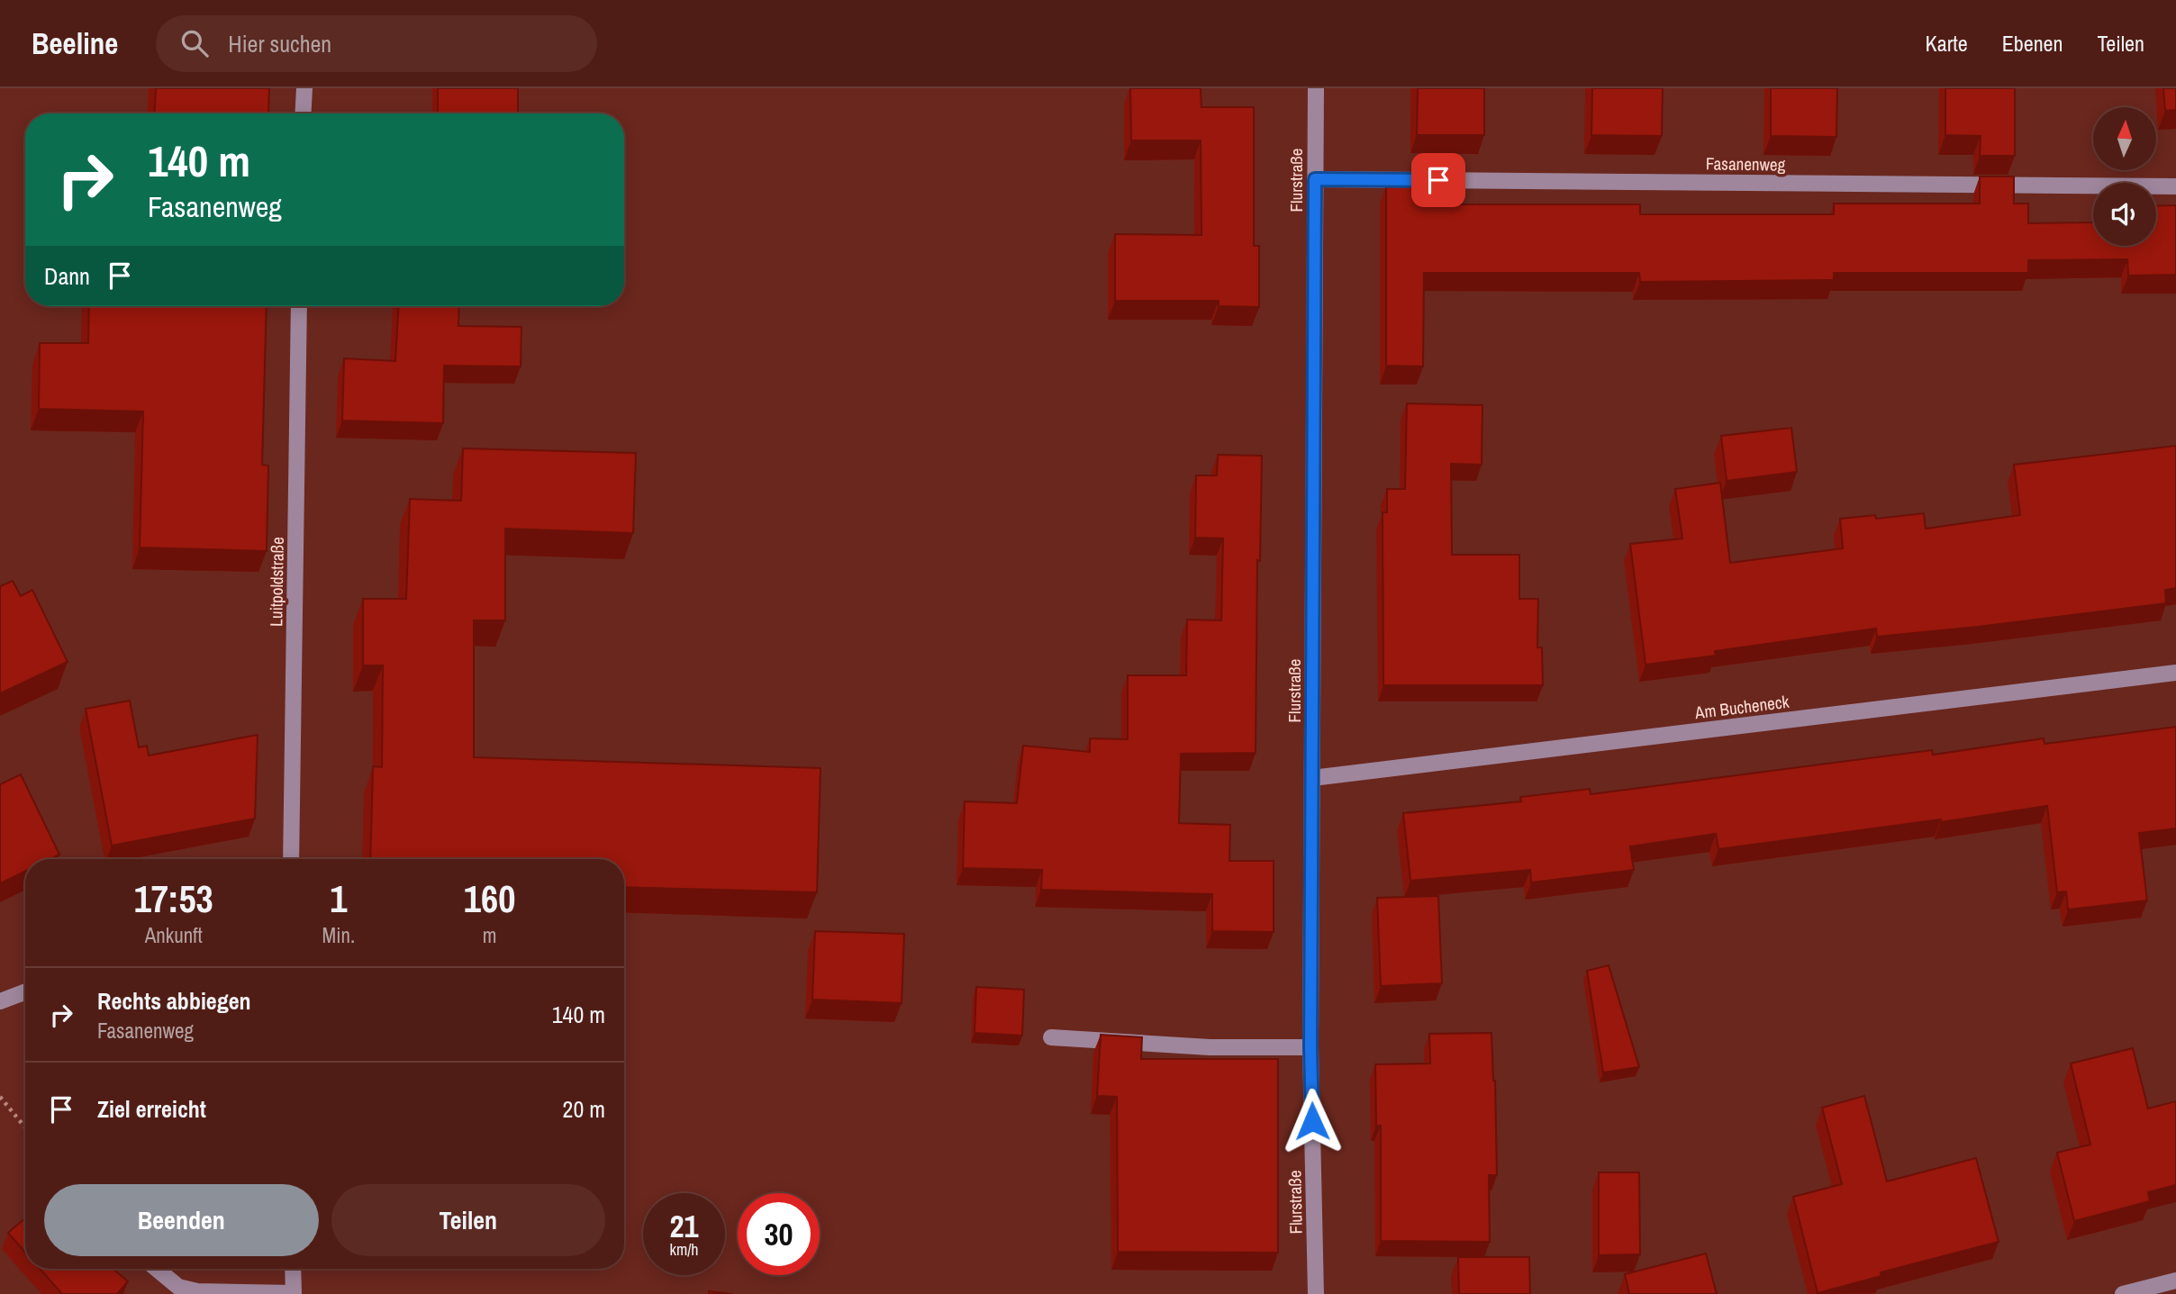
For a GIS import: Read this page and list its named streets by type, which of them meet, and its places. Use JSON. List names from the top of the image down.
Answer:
{
  "streets": {
    "street": [
      "Fasanenweg",
      "Flurstraße",
      "Luitpoldstraße",
      "Am Bucheneck"
    ]
  },
  "crossings": [
    ["Fasanenweg", "Flurstraße"],
    ["Flurstraße", "Am Bucheneck"]
  ],
  "north": "top",
  "page": {
    "header": "Beeline",
    "search": "Hier suchen",
    "nav": ["Karte", "Ebenen", "Teilen"],
    "turn": ["140 m", "Fasanenweg"],
    "then": "Dann",
    "eta": [
      "17:53",
      "Ankunft",
      "1",
      "Min.",
      "160",
      "m"
    ],
    "list": [
      {
        "name": "Rechts abbiegen",
        "note": "Fasanenweg",
        "value": "140 m"
      },
      {
        "name": "Ziel erreicht",
        "value": "20 m"
      }
    ],
    "buttons": ["Beenden", "Teilen"],
    "speed": "21 km/h",
    "limit": "30"
  }
}
